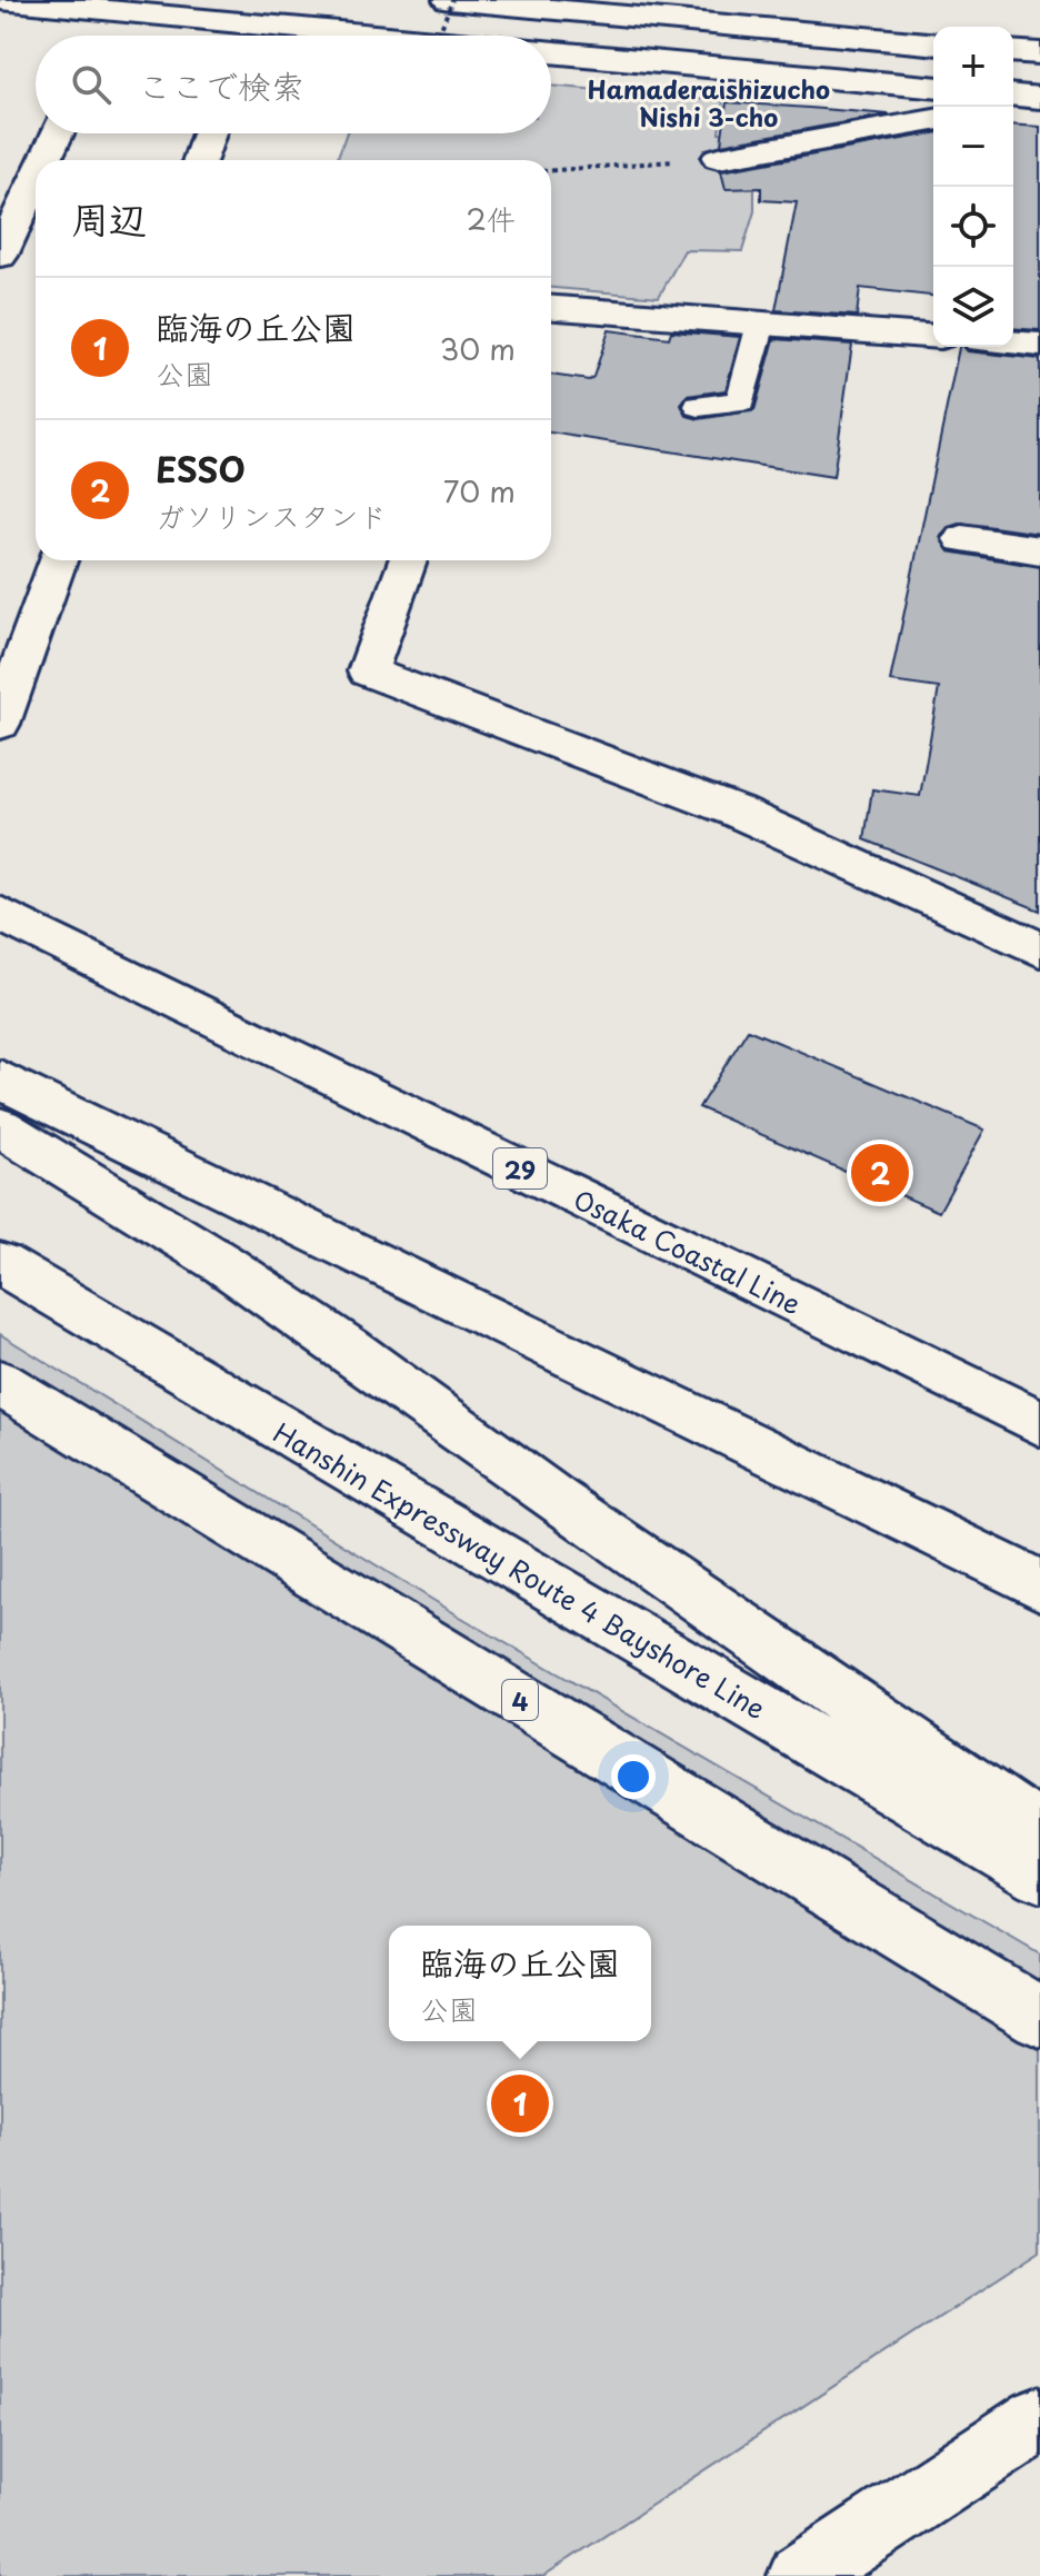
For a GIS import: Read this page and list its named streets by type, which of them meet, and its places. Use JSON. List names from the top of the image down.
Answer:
{
  "streets": {
    "main road": [
      "29",
      "Osaka Coastal Line",
      "Hanshin Expressway Route 4 Bayshore Line",
      "4"
    ]
  },
  "districts": ["Hamaderaishizucho Nishi 3-cho"],
  "page": {
    "map_buttons": ["+", "−"],
    "search": "ここで検索",
    "heading": ["周辺", "2件"],
    "list": [
      {
        "mark": "1",
        "name": "臨海の丘公園",
        "note": "公園",
        "value": "30 m"
      },
      {
        "mark": "2",
        "name": "ESSO",
        "note": "ガソリンスタンド",
        "value": "70 m"
      }
    ],
    "pins": ["2", "1"],
    "popup": ["臨海の丘公園", "公園"]
  }
}
